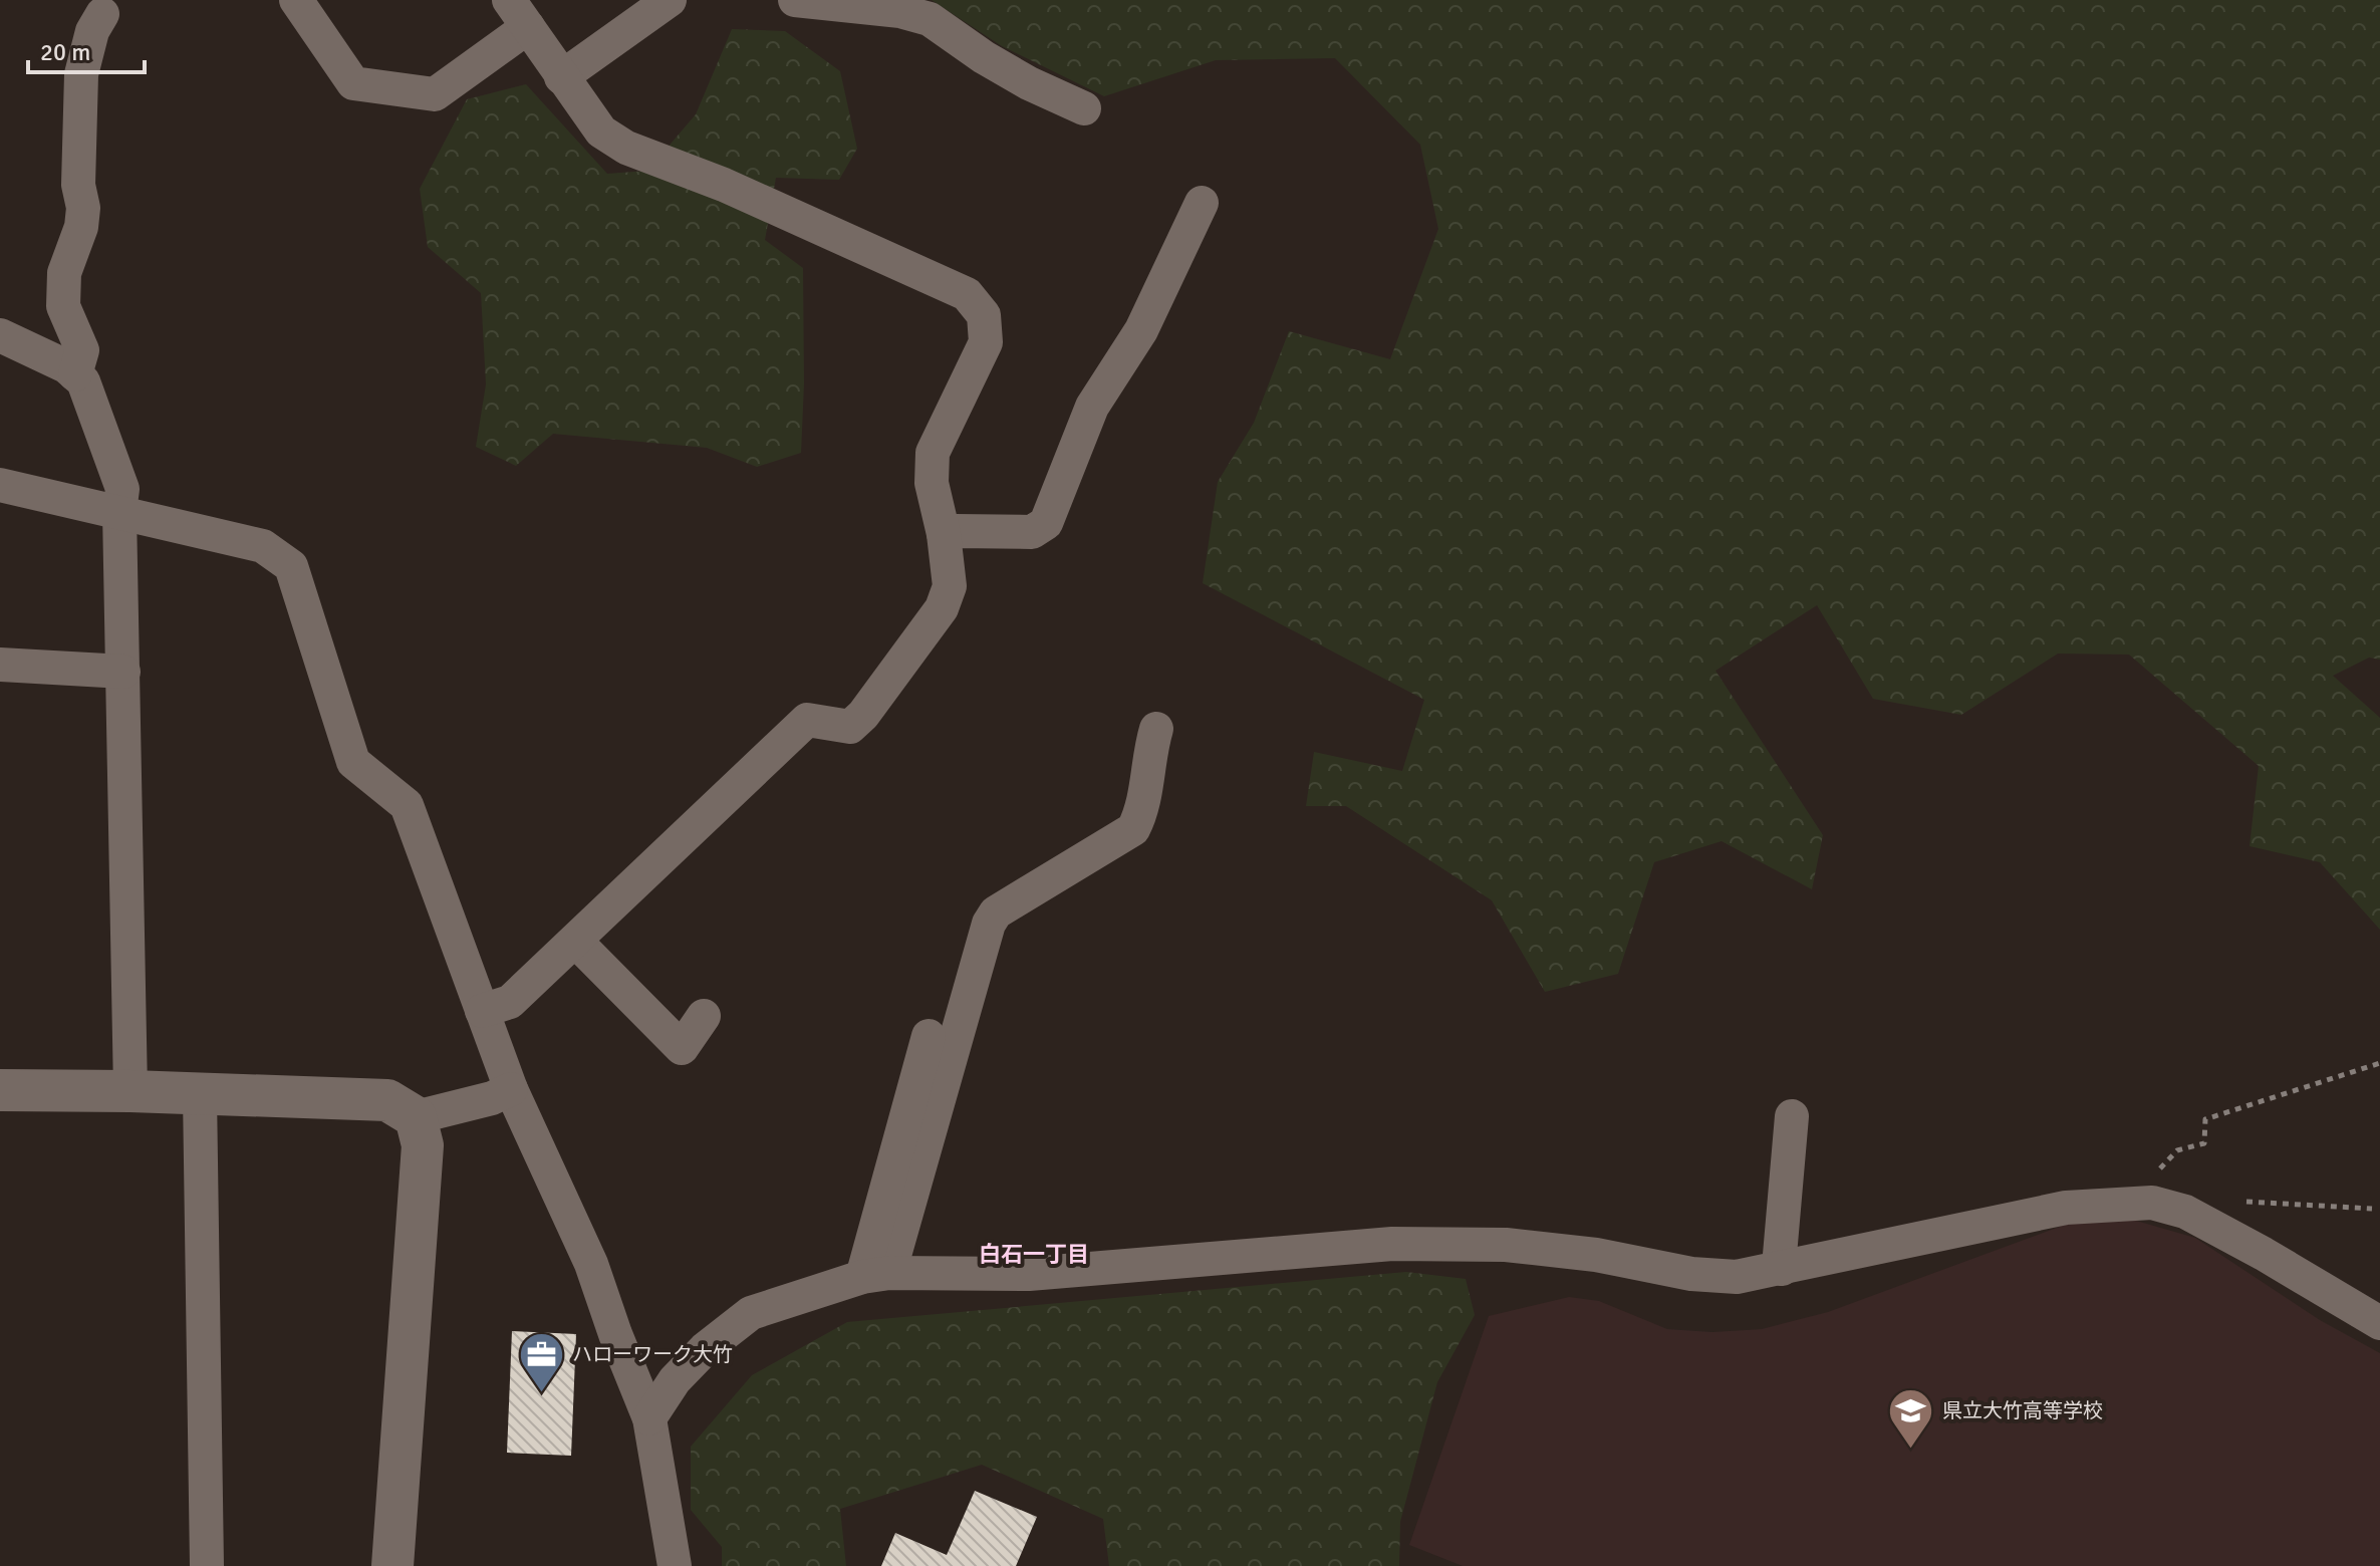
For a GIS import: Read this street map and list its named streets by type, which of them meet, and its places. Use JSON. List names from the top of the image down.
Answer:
{
  "districts": ["白石一丁目"],
  "places": {
    "office": ["ハローワーク大竹"],
    "school or university": ["県立大竹高等学校"]
  },
  "scale_bar": "20 m"
}
